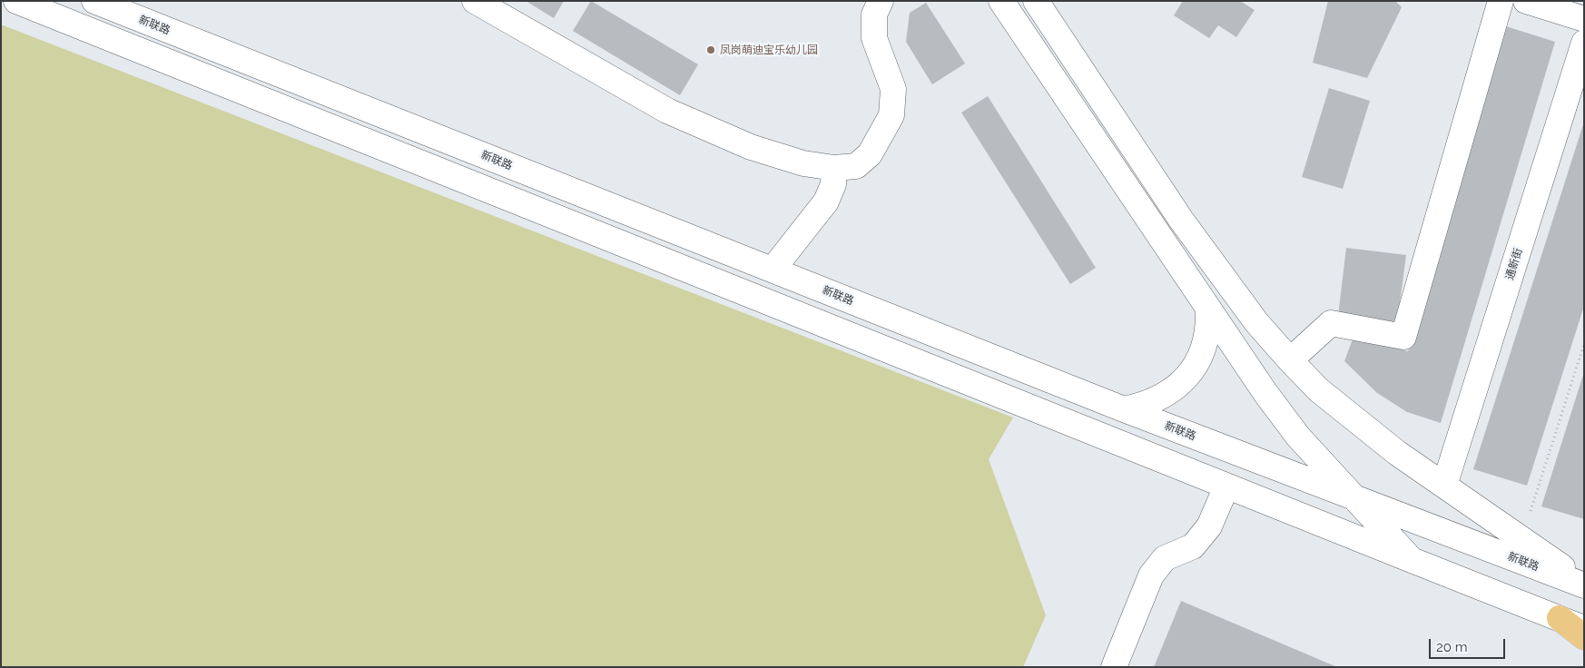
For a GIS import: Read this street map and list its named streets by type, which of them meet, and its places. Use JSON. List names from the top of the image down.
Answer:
{
  "streets": {
    "street": ["新联路", "通新街"]
  },
  "places": ["凤岗萌迪宝乐幼儿园"],
  "scale_bar": "20 m"
}
